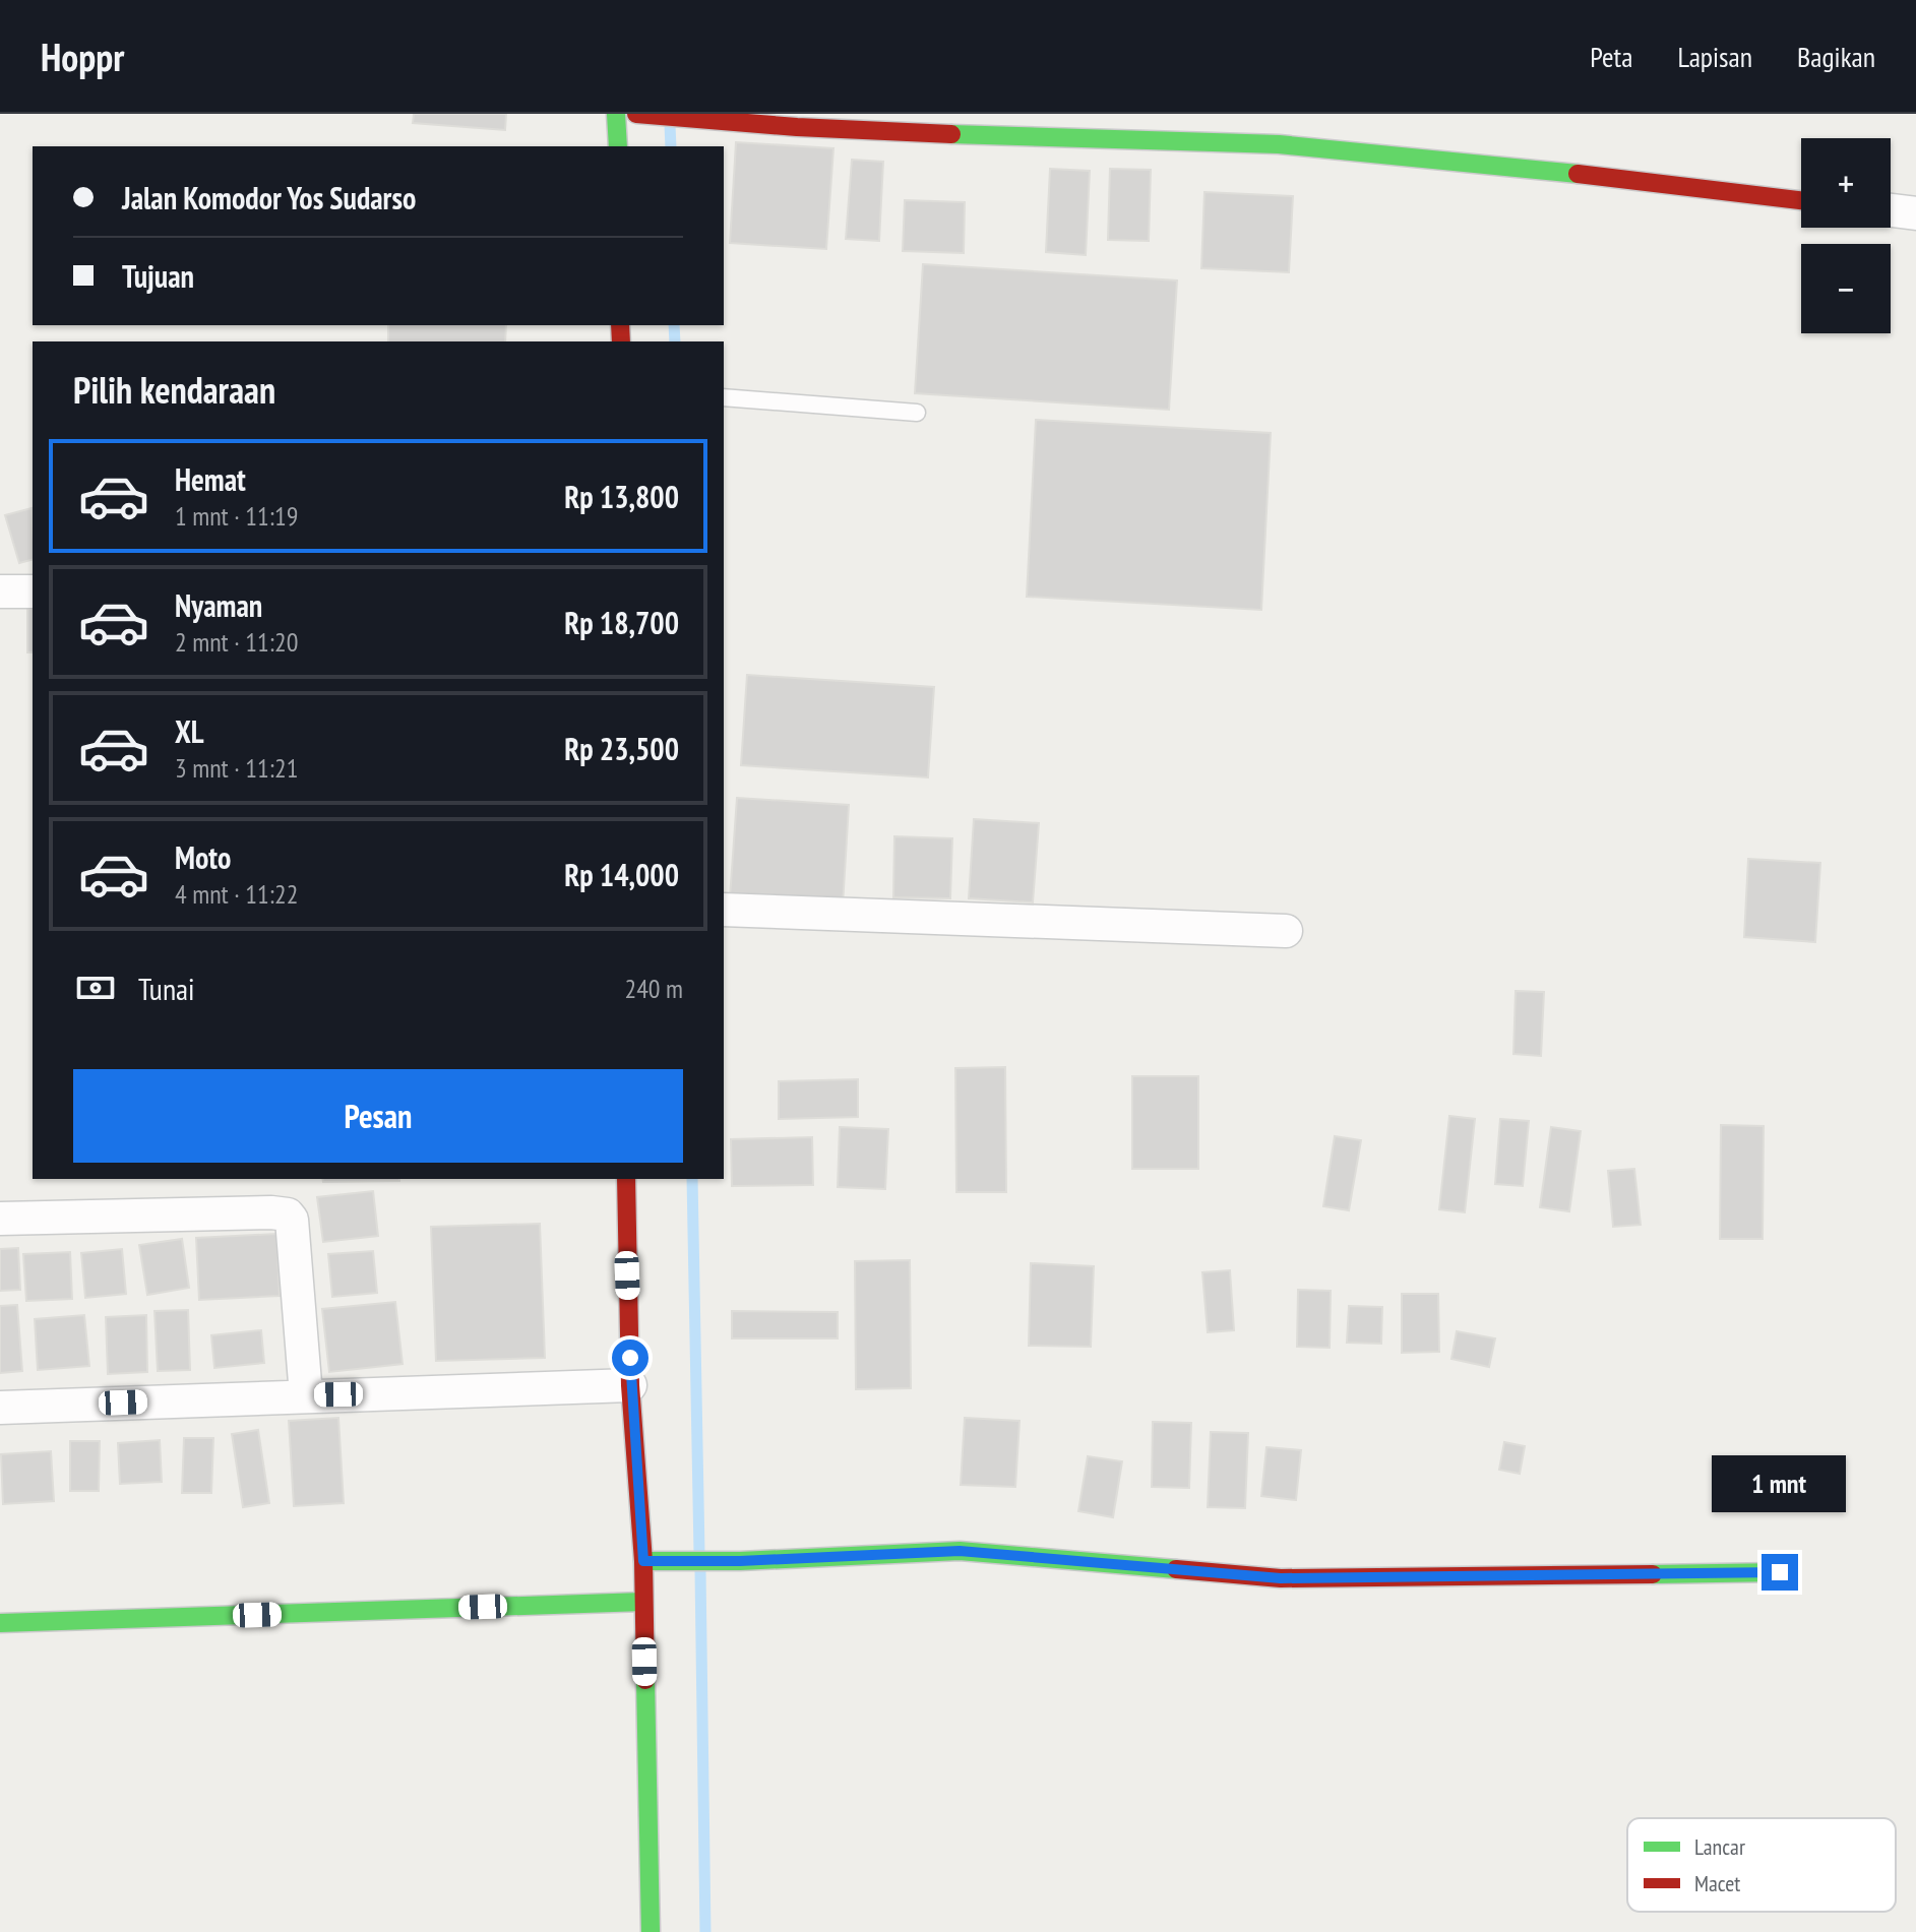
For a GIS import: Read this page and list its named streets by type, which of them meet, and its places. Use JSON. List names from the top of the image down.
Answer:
{
  "legend": ["Lancar", "Macet"],
  "page": {
    "header": "Hoppr",
    "nav": ["Peta", "Lapisan", "Bagikan"],
    "map_buttons": ["+", "−"],
    "banner": ["Jalan Komodor Yos Sudarso", "Tujuan"],
    "heading": "Pilih kendaraan",
    "list": [
      {
        "name": "Hemat",
        "note": "1 mnt · 11:19",
        "value": "Rp 13,800"
      },
      {
        "name": "Nyaman",
        "note": "2 mnt · 11:20",
        "value": "Rp 18,700"
      },
      {
        "name": "XL",
        "note": "3 mnt · 11:21",
        "value": "Rp 23,500"
      },
      {
        "name": "Moto",
        "note": "4 mnt · 11:22",
        "value": "Rp 14,000"
      }
    ],
    "pay": ["Tunai", "240 m"],
    "buttons": "Pesan",
    "bubble": "1 mnt"
  }
}
